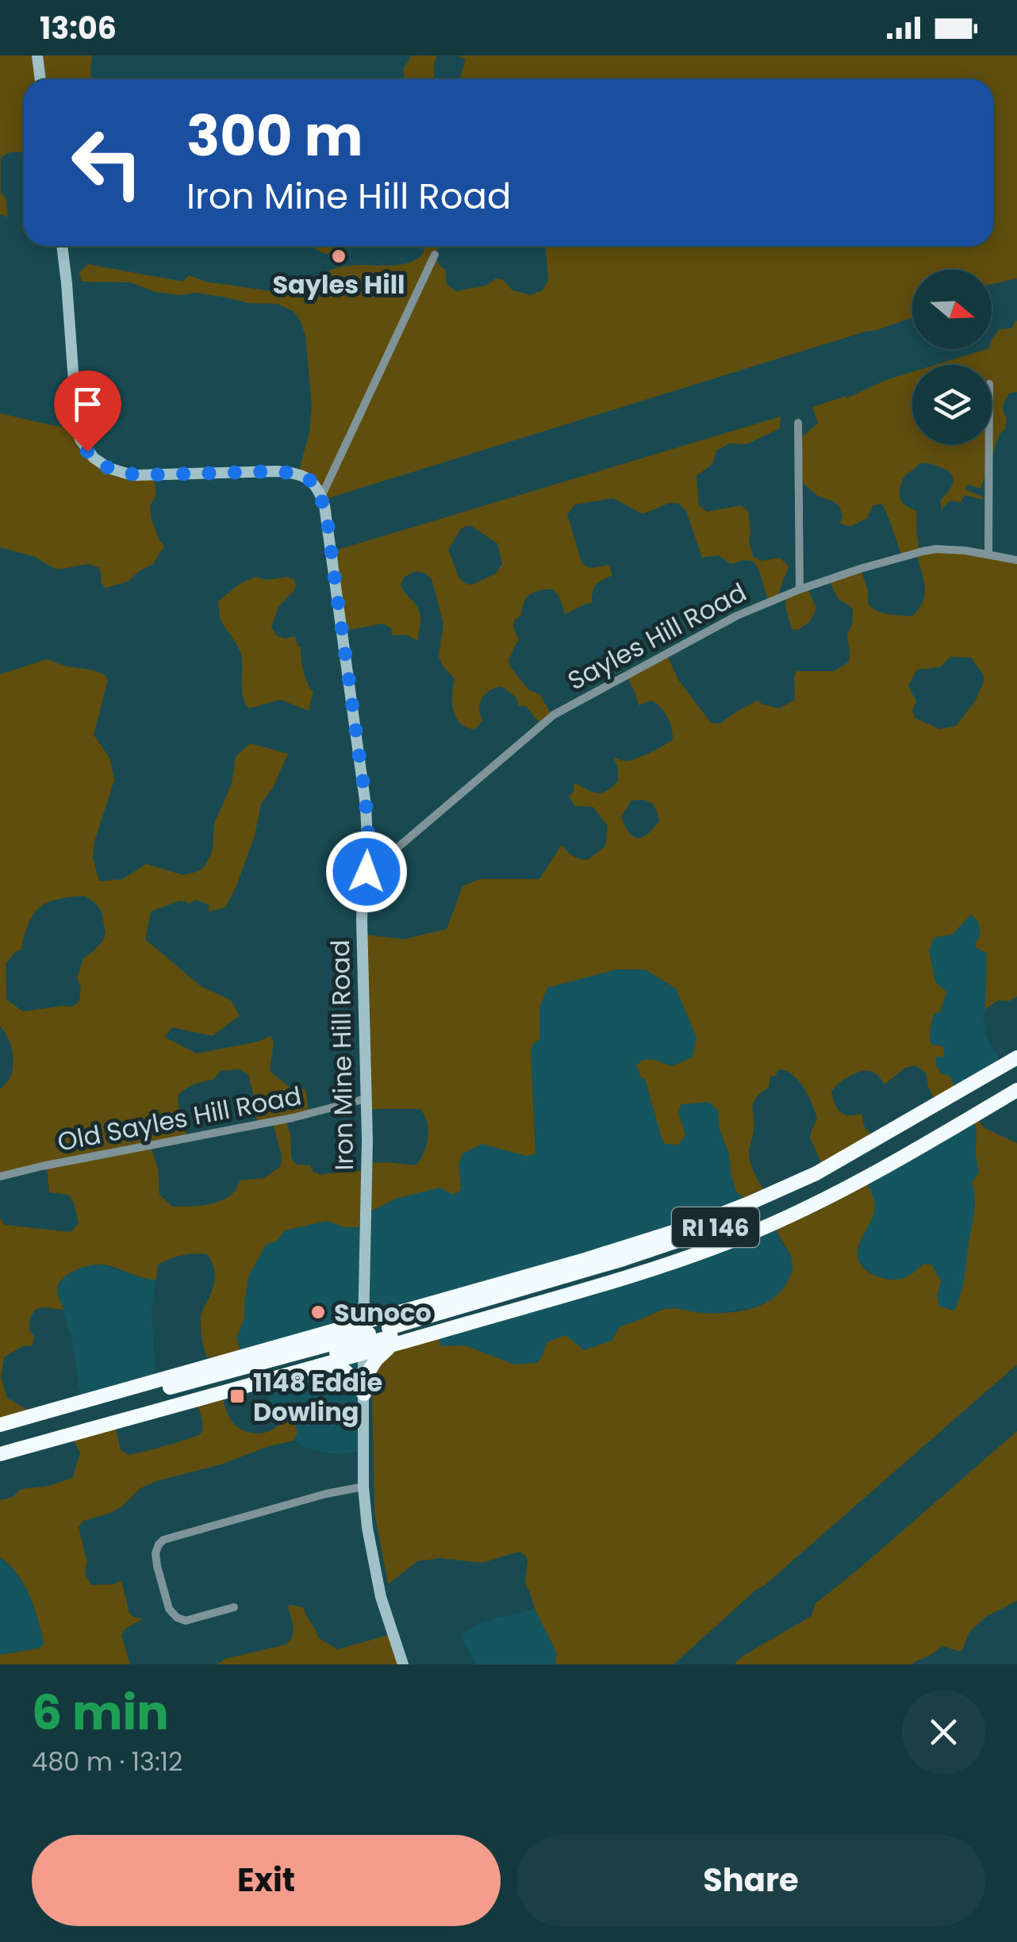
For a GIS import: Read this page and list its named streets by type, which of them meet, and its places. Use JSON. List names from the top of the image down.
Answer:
{
  "streets": {
    "highway": ["RI 146"],
    "street": ["Sayles Hill Road", "Iron Mine Hill Road", "Old Sayles Hill Road"]
  },
  "crossings": [
    ["Sayles Hill Road", "Iron Mine Hill Road"],
    ["Iron Mine Hill Road", "Old Sayles Hill Road"]
  ],
  "places": {
    "other": ["Sayles Hill", "Sunoco"],
    "transit": ["1148 Eddie Dowling"]
  },
  "north": "right",
  "page": {
    "status": "13:06",
    "turn": ["300 m", "Iron Mine Hill Road"],
    "heading": ["6 min", "480 m · 13:12"],
    "buttons": ["Exit", "Share"]
  }
}
